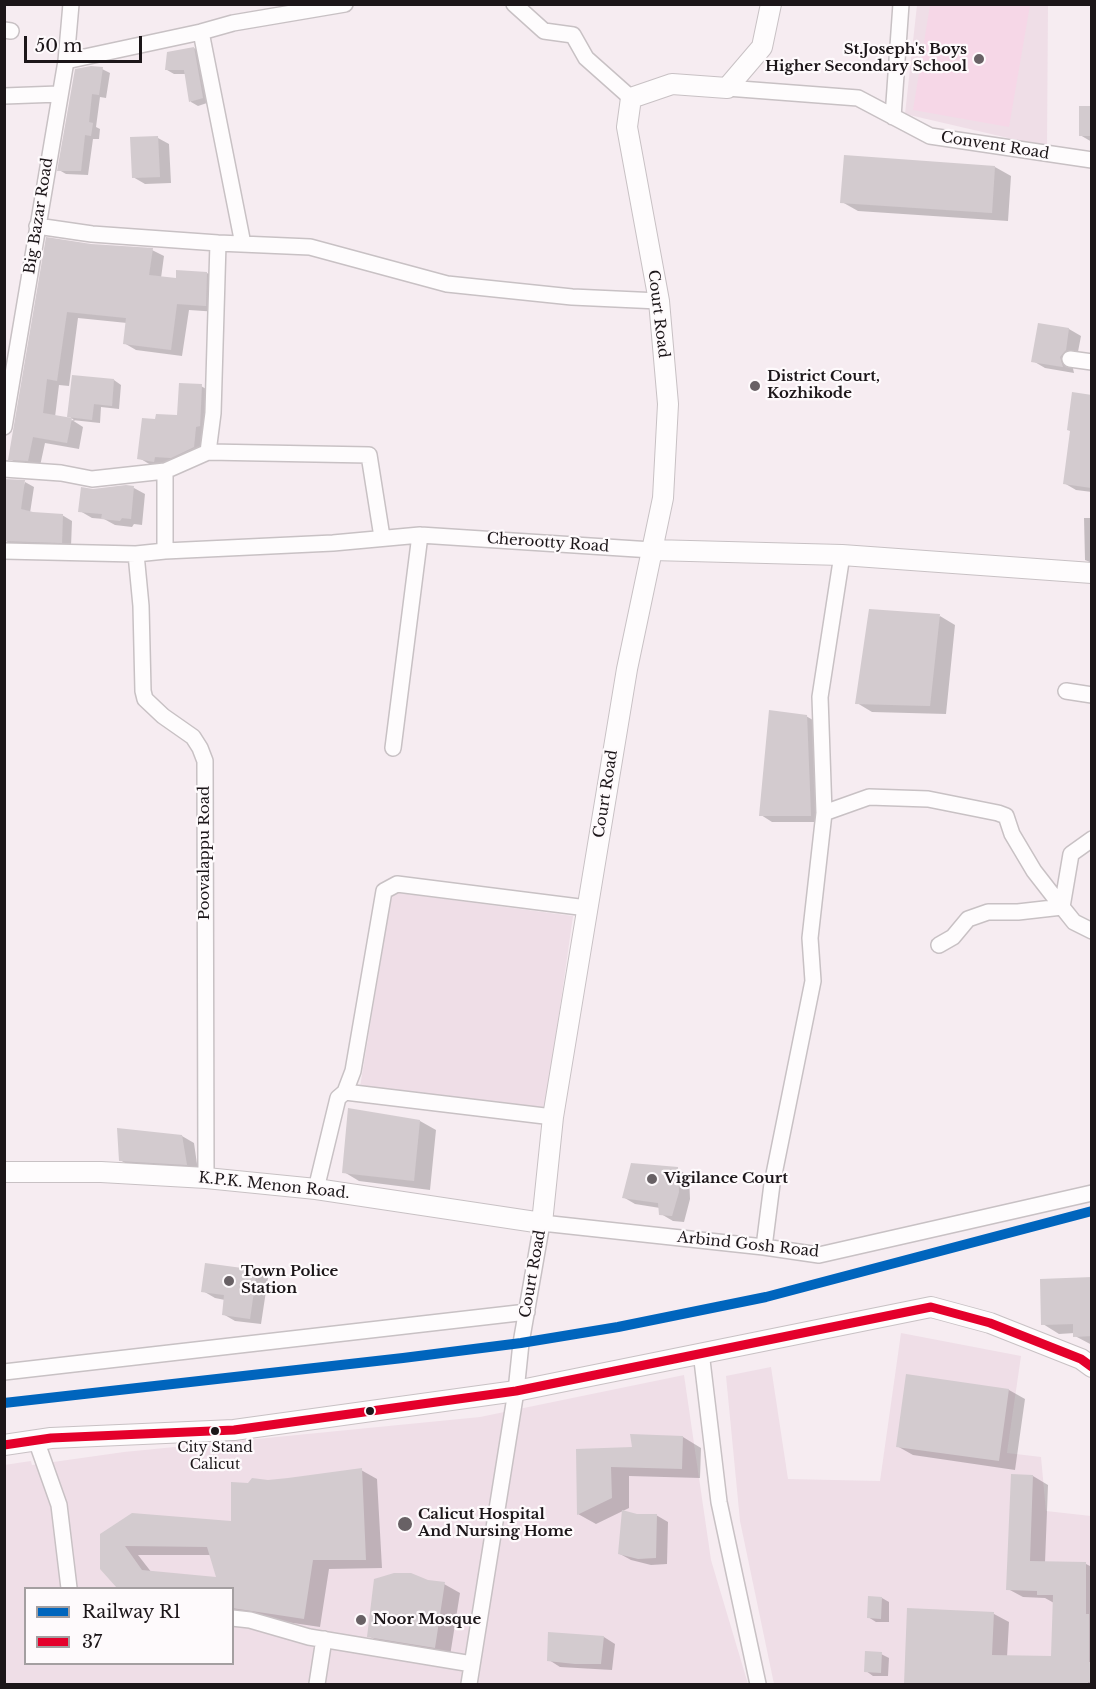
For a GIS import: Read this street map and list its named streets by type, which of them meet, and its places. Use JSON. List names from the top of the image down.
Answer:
{
  "streets": {
    "main road": ["Court Road", "Cherootty Road", "K.P.K. Menon Road."],
    "street": [
      "Convent Road",
      "Big Bazar Road",
      "Poovalappu Road",
      "Arbind Gosh Road"
    ]
  },
  "crossings": [
    ["Court Road", "Cherootty Road"],
    ["Court Road", "K.P.K. Menon Road."],
    ["Court Road", "Arbind Gosh Road"],
    ["Cherootty Road", "Poovalappu Road"],
    ["Poovalappu Road", "K.P.K. Menon Road."],
    ["K.P.K. Menon Road.", "Arbind Gosh Road"]
  ],
  "places": [
    "St.Joseph's Boys Higher Secondary School",
    "District Court, Kozhikode",
    "Vigilance Court",
    "Town Police Station",
    "City Stand Calicut",
    "Calicut Hospital And Nursing Home",
    "Noor Mosque"
  ],
  "lines": ["rail line R1", "transit line 37"],
  "legend": ["Railway R1", "37"],
  "scale_bar": "50 m"
}
